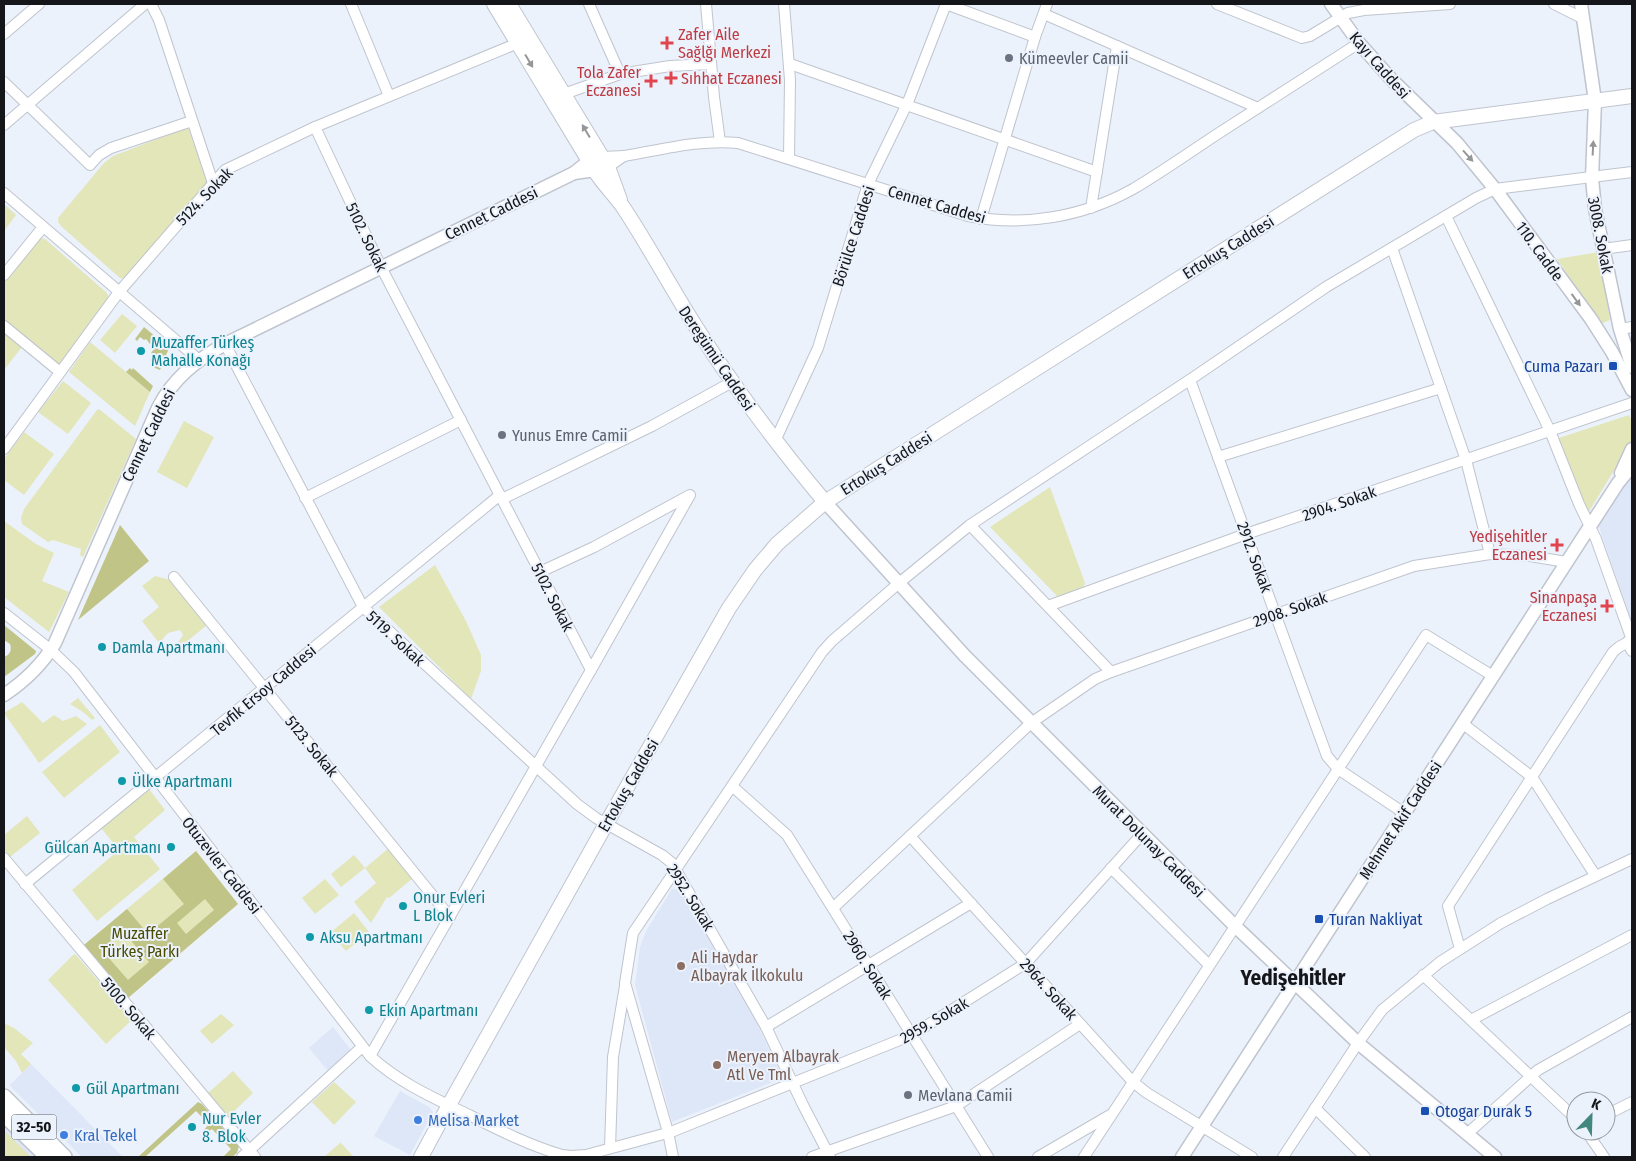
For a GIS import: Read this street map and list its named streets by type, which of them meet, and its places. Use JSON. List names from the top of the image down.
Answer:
{
  "streets": {
    "main road": ["Ertokuş Caddesi", "Deregümü Caddesi", "32-50"],
    "street": [
      "Kayı Caddesi",
      "5124. Sokak",
      "Cennet Caddesi",
      "3008. Sokak",
      "Börülce Caddesi",
      "5102. Sokak",
      "110. Cadde",
      "2904. Sokak",
      "2912. Sokak",
      "2908. Sokak",
      "5119. Sokak",
      "Tevfik Ersoy Caddesi",
      "5123. Sokak",
      "Mehmet Akif Caddesi",
      "Murat Dolunay Caddesi",
      "Otuzevler Caddesi",
      "2952. Sokak",
      "2960. Sokak",
      "2964. Sokak",
      "5100. Sokak",
      "2959. Sokak"
    ]
  },
  "crossings": [
    ["Kayı Caddesi", "Cennet Caddesi"],
    ["Kayı Caddesi", "Ertokuş Caddesi"],
    ["Kayı Caddesi", "110. Cadde"],
    ["5124. Sokak", "5102. Sokak"],
    ["5124. Sokak", "Deregümü Caddesi"],
    ["Cennet Caddesi", "Börülce Caddesi"],
    ["Cennet Caddesi", "5102. Sokak"],
    ["Cennet Caddesi", "Deregümü Caddesi"],
    ["Cennet Caddesi", "5119. Sokak"],
    ["Cennet Caddesi", "Otuzevler Caddesi"],
    ["3008. Sokak", "Ertokuş Caddesi"],
    ["Börülce Caddesi", "Deregümü Caddesi"],
    ["5102. Sokak", "Tevfik Ersoy Caddesi"],
    ["Ertokuş Caddesi", "110. Cadde"],
    ["Ertokuş Caddesi", "Deregümü Caddesi"],
    ["Ertokuş Caddesi", "5119. Sokak"],
    ["Ertokuş Caddesi", "Murat Dolunay Caddesi"],
    ["Ertokuş Caddesi", "Otuzevler Caddesi"],
    ["Ertokuş Caddesi", "2952. Sokak"],
    ["Ertokuş Caddesi", "2959. Sokak"],
    ["Deregümü Caddesi", "Tevfik Ersoy Caddesi"],
    ["Deregümü Caddesi", "Murat Dolunay Caddesi"],
    ["2904. Sokak", "2912. Sokak"],
    ["2912. Sokak", "2908. Sokak"],
    ["2912. Sokak", "Mehmet Akif Caddesi"],
    ["2908. Sokak", "Mehmet Akif Caddesi"],
    ["2908. Sokak", "Murat Dolunay Caddesi"],
    ["2908. Sokak", "2960. Sokak"],
    ["2908. Sokak", "2964. Sokak"],
    ["5119. Sokak", "Tevfik Ersoy Caddesi"],
    ["5119. Sokak", "2952. Sokak"],
    ["Tevfik Ersoy Caddesi", "5123. Sokak"],
    ["Tevfik Ersoy Caddesi", "Otuzevler Caddesi"],
    ["Tevfik Ersoy Caddesi", "5100. Sokak"],
    ["Mehmet Akif Caddesi", "Murat Dolunay Caddesi"],
    ["Mehmet Akif Caddesi", "2964. Sokak"],
    ["Murat Dolunay Caddesi", "2959. Sokak"],
    ["Otuzevler Caddesi", "2959. Sokak"],
    ["2952. Sokak", "2959. Sokak"],
    ["2960. Sokak", "2959. Sokak"],
    ["2964. Sokak", "2959. Sokak"]
  ],
  "districts": ["Yedişehitler"],
  "parks": ["Muzaffer Türkeş Parkı"],
  "places": {
    "health": [
      "Zafer Aile Sağlğı Merkezi",
      "Sıhhat Eczanesi",
      "Tola Zafer Eczanesi",
      "Yedişehitler Eczanesi",
      "Sinanpaşa Eczanesi"
    ],
    "other": [
      "Kümeevler Camii",
      "Muzaffer Türkeş Mahalle Konağı",
      "Yunus Emre Camii",
      "Damla Apartmanı",
      "Ülke Apartmanı",
      "Gülcan Apartmanı",
      "Onur Evleri L Blok",
      "Aksu Apartmanı",
      "Ali Haydar Albayrak İlkokulu",
      "Ekin Apartmanı",
      "Meryem Albayrak Atl Ve Tml",
      "Gül Apartmanı",
      "Mevlana Camii",
      "Melisa Market",
      "Nur Evler 8. Blok",
      "Kral Tekel"
    ],
    "transit": ["Cuma Pazarı", "Turan Nakliyat", "Otogar Durak 5"]
  },
  "north": "top right"
}
